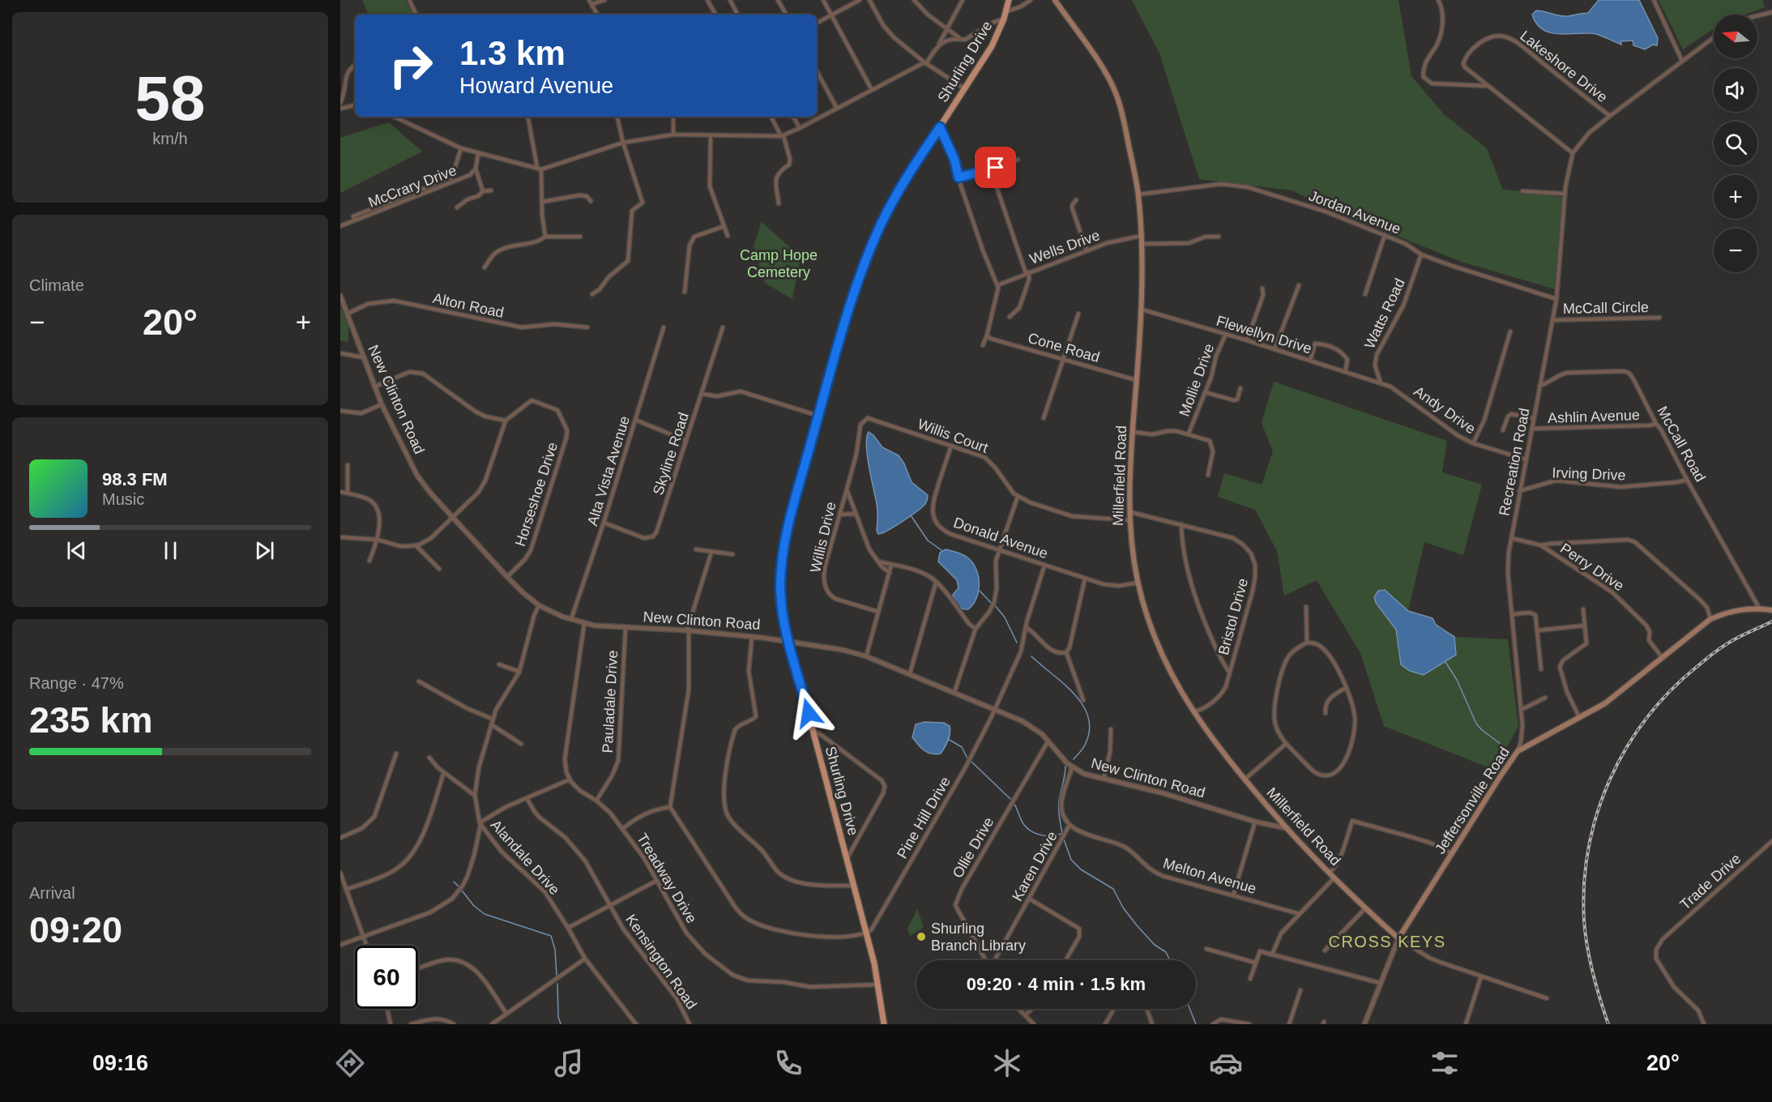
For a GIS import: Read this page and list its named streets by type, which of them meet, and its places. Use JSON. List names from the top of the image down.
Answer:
{
  "streets": {
    "main road": ["Shurling Drive", "Millerfield Road", "Jeffersonville Road"],
    "street": [
      "Lakeshore Drive",
      "McCrary Drive",
      "Jordan Avenue",
      "Wells Drive",
      "Alton Road",
      "McCall Circle",
      "Watts Road",
      "Flewellyn Drive",
      "Cone Road",
      "Mollie Drive",
      "New Clinton Road",
      "Andy Drive",
      "Ashlin Avenue",
      "Willis Court",
      "McCall Road",
      "Skyline Road",
      "Recreation Road",
      "Alta Vista Avenue",
      "Irving Drive",
      "Horseshoe Drive",
      "Willis Drive",
      "Donald Avenue",
      "Perry Drive",
      "Bristol Drive",
      "Pauladale Drive",
      "Pine Hill Drive",
      "Ollie Drive",
      "Alandale Drive",
      "Karen Drive",
      "Melton Avenue",
      "Treadway Drive",
      "Trade Drive",
      "Kensington Road"
    ]
  },
  "crossings": [
    ["Shurling Drive", "New Clinton Road"],
    ["Shurling Drive", "Pine Hill Drive"],
    ["Shurling Drive", "Treadway Drive"],
    ["Lakeshore Drive", "Recreation Road"],
    ["Jordan Avenue", "Watts Road"],
    ["Jordan Avenue", "Recreation Road"],
    ["Jordan Avenue", "Millerfield Road"],
    ["Wells Drive", "Millerfield Road"],
    ["Alton Road", "New Clinton Road"],
    ["McCall Circle", "Recreation Road"],
    ["Watts Road", "Flewellyn Drive"],
    ["Watts Road", "Andy Drive"],
    ["Flewellyn Drive", "Mollie Drive"],
    ["Flewellyn Drive", "Andy Drive"],
    ["Flewellyn Drive", "Millerfield Road"],
    ["Cone Road", "Millerfield Road"],
    ["New Clinton Road", "Alta Vista Avenue"],
    ["New Clinton Road", "Millerfield Road"],
    ["New Clinton Road", "Horseshoe Drive"],
    ["New Clinton Road", "Pauladale Drive"],
    ["New Clinton Road", "Pine Hill Drive"],
    ["New Clinton Road", "Ollie Drive"],
    ["New Clinton Road", "Alandale Drive"],
    ["Andy Drive", "Recreation Road"],
    ["Ashlin Avenue", "McCall Road"],
    ["Ashlin Avenue", "Recreation Road"],
    ["Willis Court", "Willis Drive"],
    ["Willis Court", "Donald Avenue"],
    ["McCall Road", "Recreation Road"],
    ["McCall Road", "Irving Drive"],
    ["McCall Road", "Jeffersonville Road"],
    ["Skyline Road", "Alta Vista Avenue"],
    ["Recreation Road", "Irving Drive"],
    ["Recreation Road", "Perry Drive"],
    ["Recreation Road", "Jeffersonville Road"],
    ["Millerfield Road", "Donald Avenue"],
    ["Millerfield Road", "Bristol Drive"],
    ["Millerfield Road", "Jeffersonville Road"],
    ["Donald Avenue", "Pine Hill Drive"],
    ["Perry Drive", "Jeffersonville Road"],
    ["Pauladale Drive", "Treadway Drive"],
    ["Karen Drive", "Melton Avenue"]
  ],
  "districts": ["CROSS KEYS"],
  "parks": ["Camp Hope Cemetery"],
  "places": ["Shurling Branch Library"],
  "north": "left",
  "page": {
    "tile": [
      ["58", "km/h"],
      "Climate",
      ["Range · 47%", "235 km"],
      ["Arrival", "09:20"]
    ],
    "map_buttons": ["+", "−"],
    "turn": ["1.3 km", "Howard Avenue"],
    "heat": ["−", "20°", "+"],
    "song": ["98.3 FM", "Music"],
    "limit": "60",
    "trip": "09:20 · 4 min · 1.5 km",
    "tabs": ["09:16", "20°"]
  }
}
